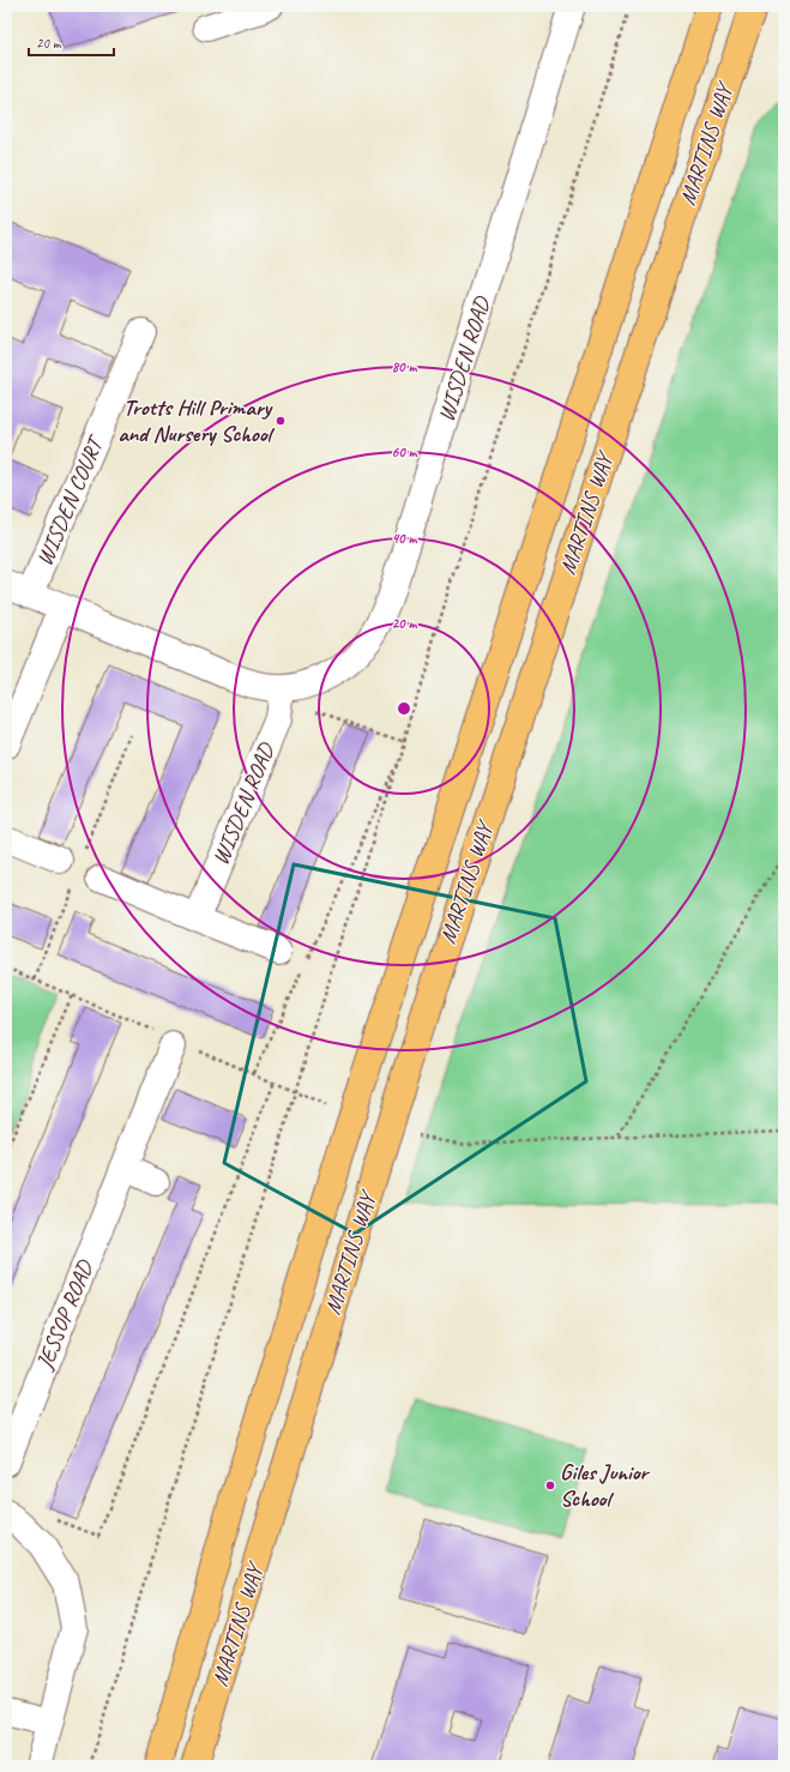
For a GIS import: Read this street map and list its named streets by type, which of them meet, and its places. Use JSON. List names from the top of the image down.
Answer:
{
  "streets": {
    "main road": ["MARTINS WAY"],
    "street": ["WISDEN ROAD", "WISDEN COURT", "JESSOP ROAD"]
  },
  "crossings": [
    ["WISDEN ROAD", "WISDEN COURT"]
  ],
  "places": ["Trotts Hill Primary and Nursery School", "Giles Junior School"],
  "scale_bar": "20 m",
  "rings": [
    "80 m",
    "60 m",
    "40 m",
    "20 m"
  ]
}
